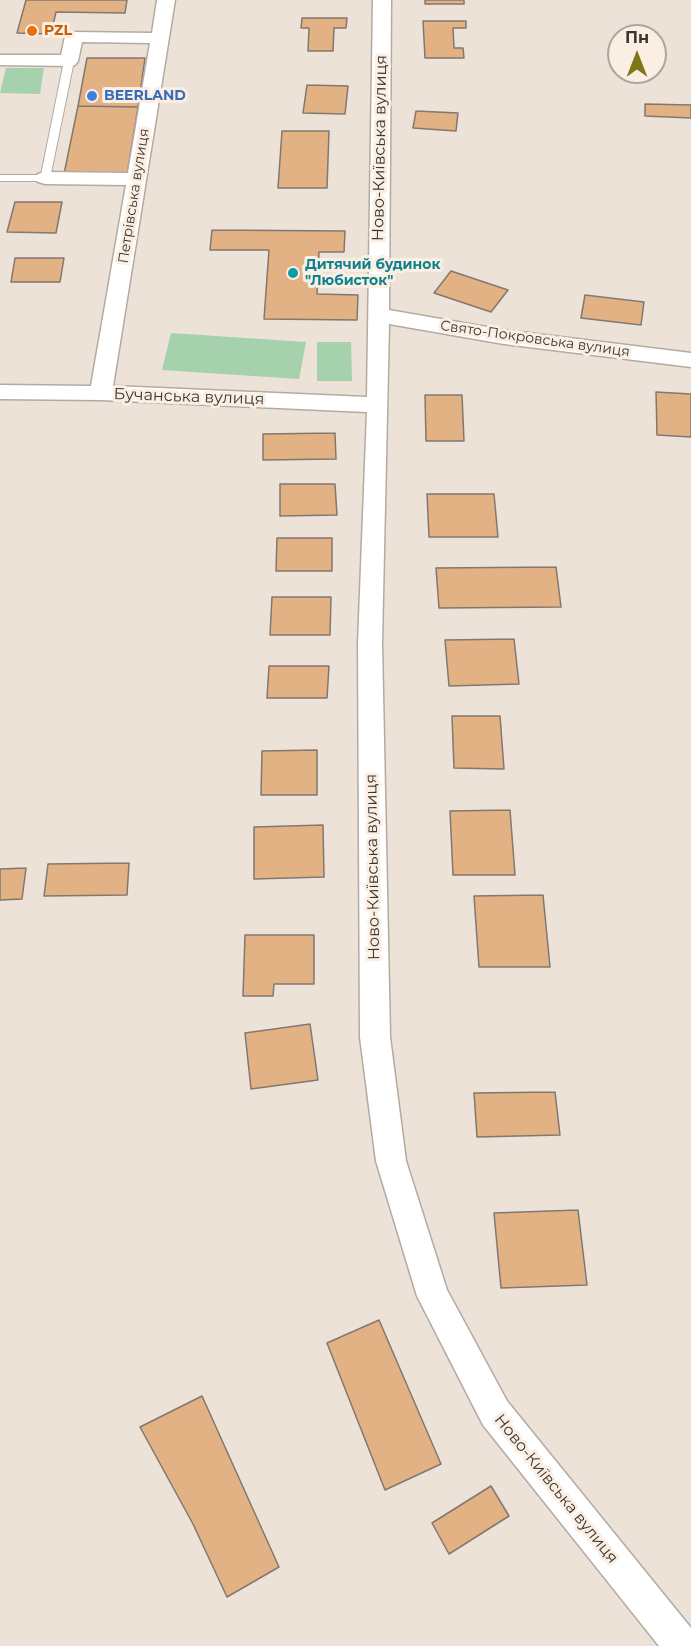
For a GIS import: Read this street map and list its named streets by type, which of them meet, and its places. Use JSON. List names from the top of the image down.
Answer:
{
  "streets": {
    "street": [
      "Ново-Київська вулиця",
      "Петрівська вулиця",
      "Свято-Покровська вулиця",
      "Бучанська вулиця"
    ]
  },
  "crossings": [
    ["Ново-Київська вулиця", "Свято-Покровська вулиця"],
    ["Ново-Київська вулиця", "Бучанська вулиця"],
    ["Петрівська вулиця", "Бучанська вулиця"]
  ],
  "places": ["PZL", "BEERLAND", "Дитячий будинок \"Любисток\""],
  "north": "top"
}
